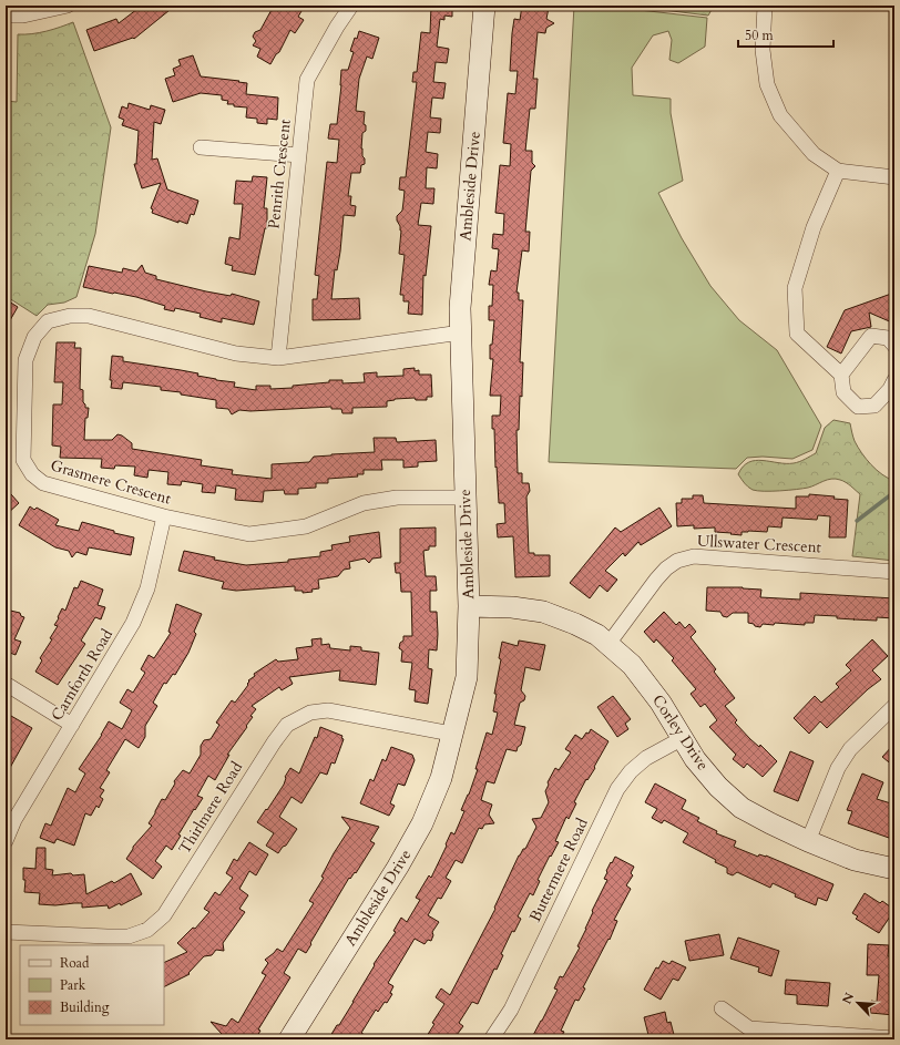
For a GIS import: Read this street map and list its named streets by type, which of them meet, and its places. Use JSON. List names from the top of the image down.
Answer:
{
  "streets": {
    "street": [
      "Penrith Crescent",
      "Ambleside Drive",
      "Grasmere Crescent",
      "Ullswater Crescent",
      "Carnforth Road",
      "Corley Drive",
      "Thirlmere Road",
      "Buttermere Road"
    ]
  },
  "crossings": [
    ["Penrith Crescent", "Grasmere Crescent"],
    ["Ambleside Drive", "Grasmere Crescent"],
    ["Ambleside Drive", "Corley Drive"],
    ["Ambleside Drive", "Thirlmere Road"],
    ["Grasmere Crescent", "Carnforth Road"],
    ["Ullswater Crescent", "Corley Drive"],
    ["Corley Drive", "Buttermere Road"]
  ],
  "legend": ["Road", "Park", "Building"],
  "scale_bar": "50 m",
  "north": "top left"
}
